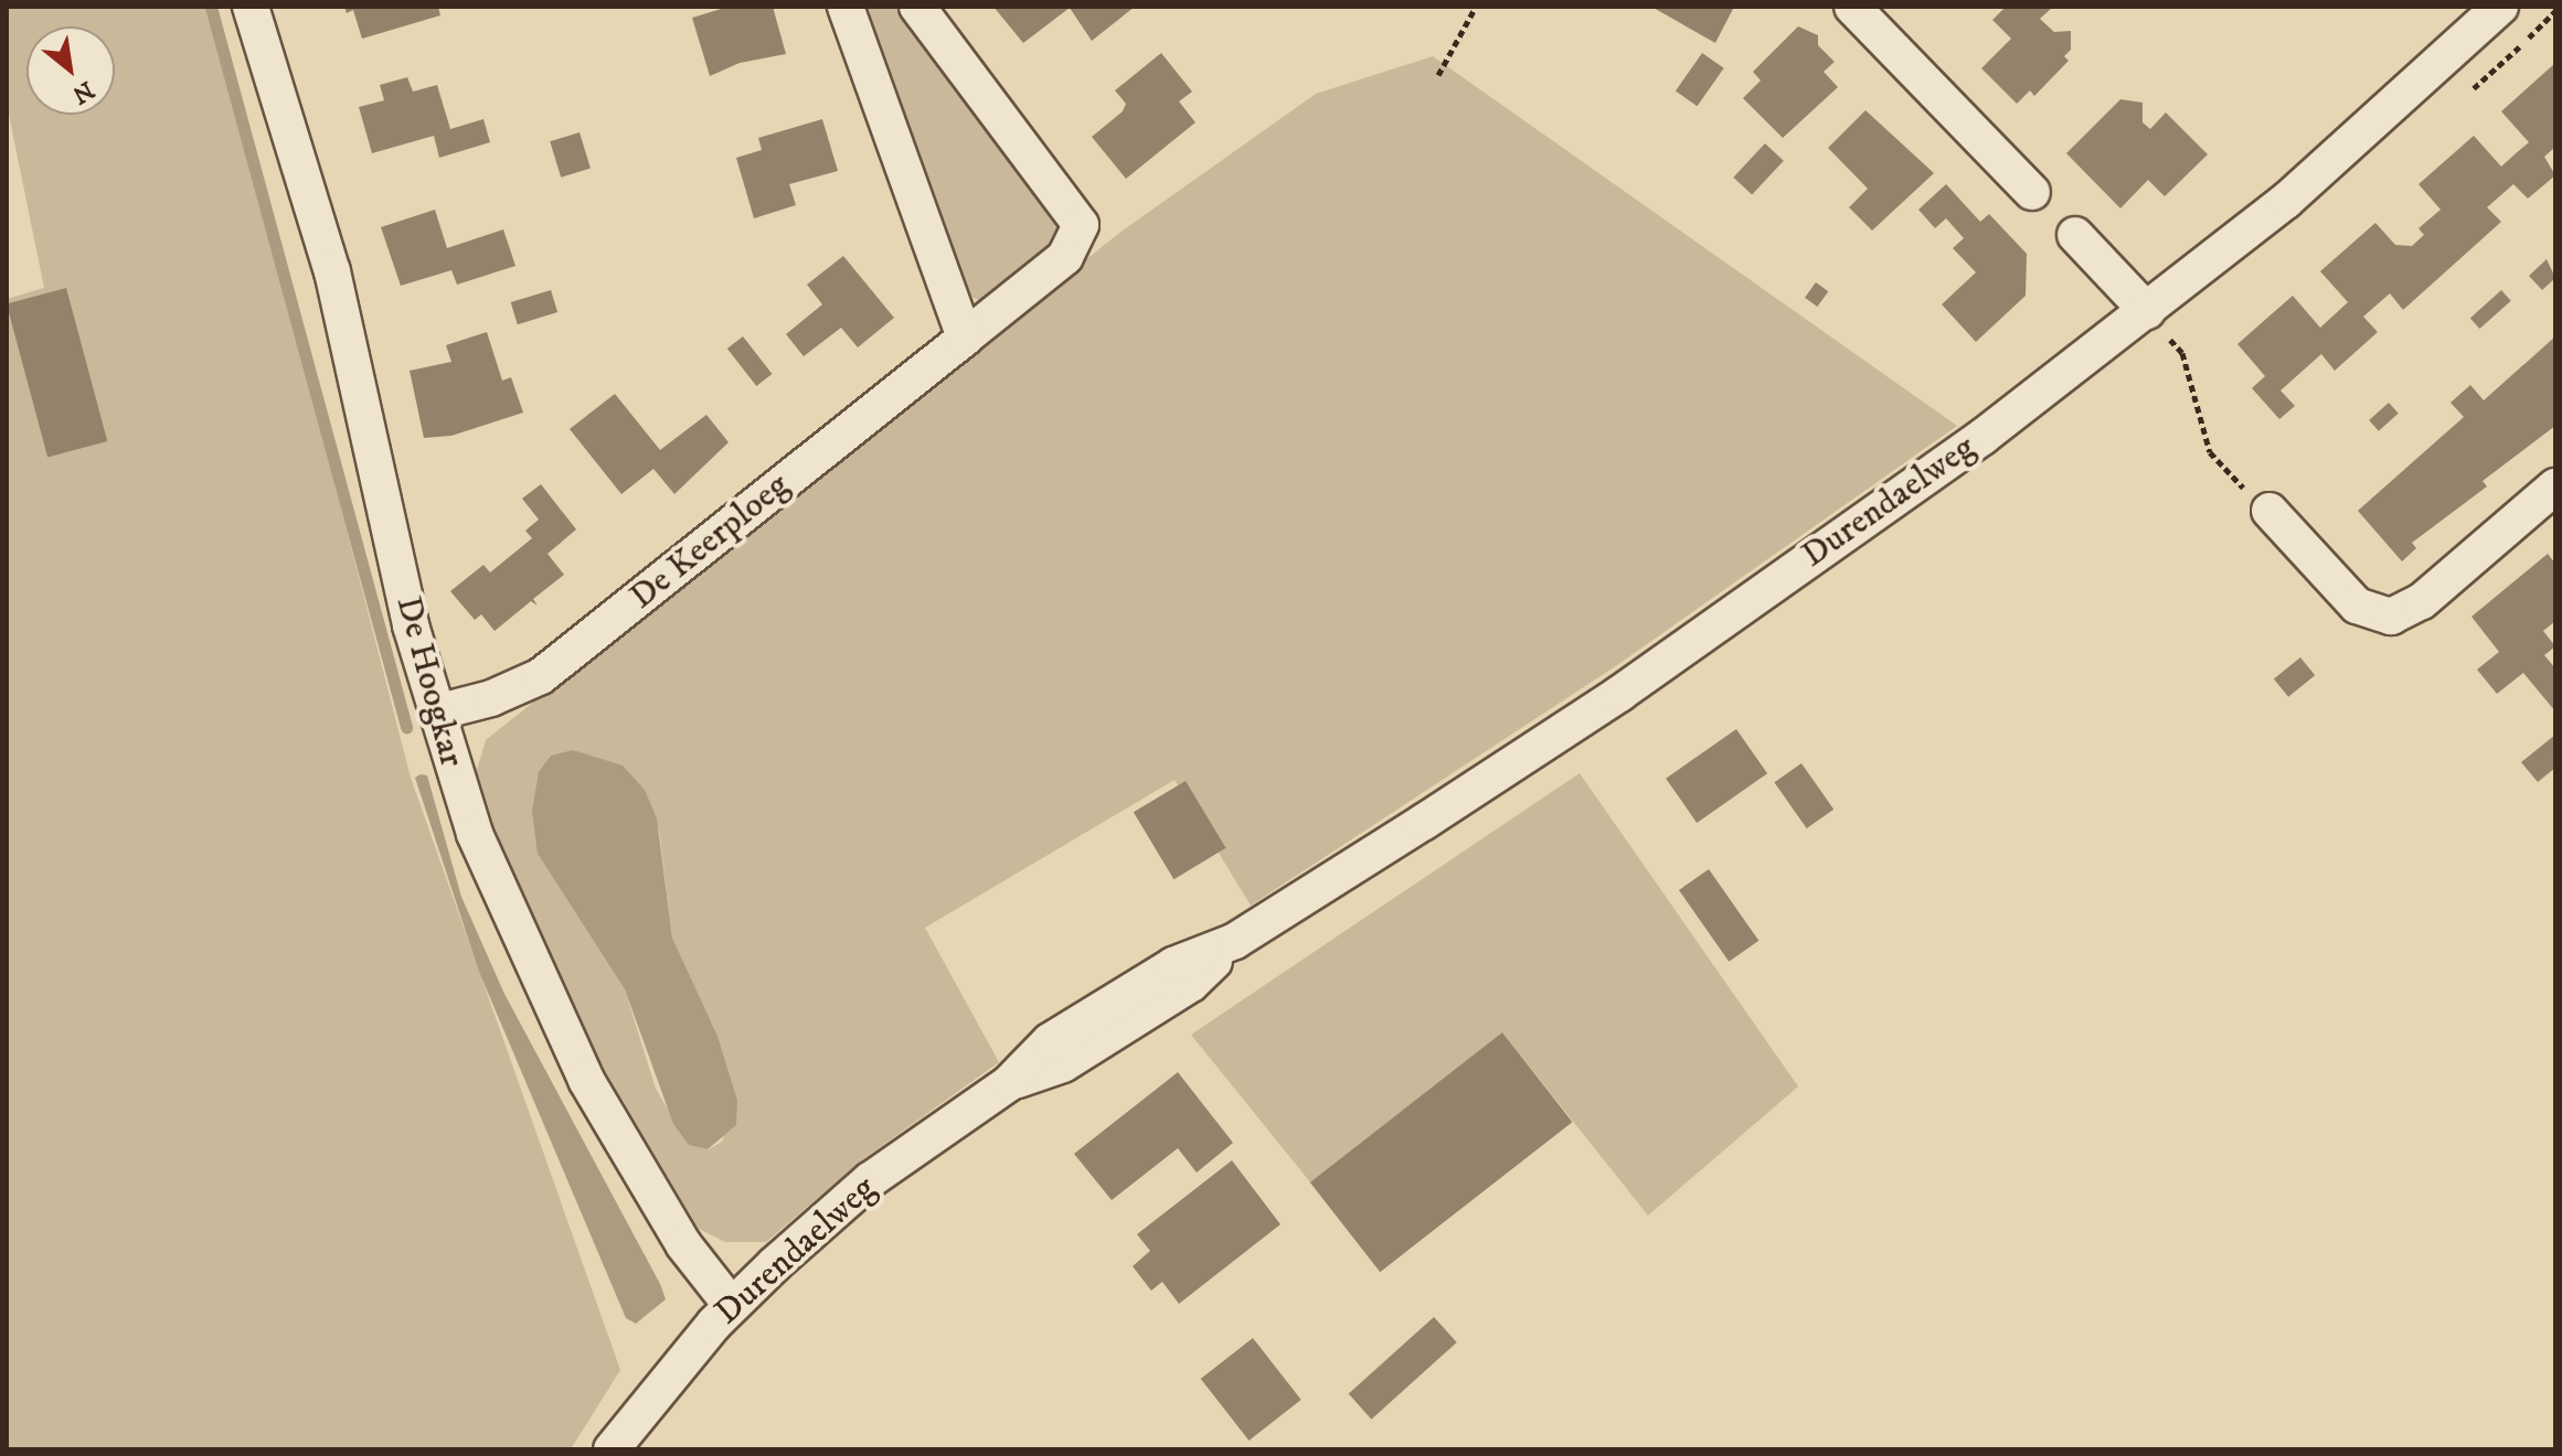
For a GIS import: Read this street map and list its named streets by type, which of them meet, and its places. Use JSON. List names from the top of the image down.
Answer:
{
  "streets": {
    "street": ["Durendaelweg", "De Keerploeg", "De Hoogkar"]
  },
  "crossings": [
    ["Durendaelweg", "De Hoogkar"],
    ["De Keerploeg", "De Hoogkar"]
  ],
  "north": "bottom right"
}
